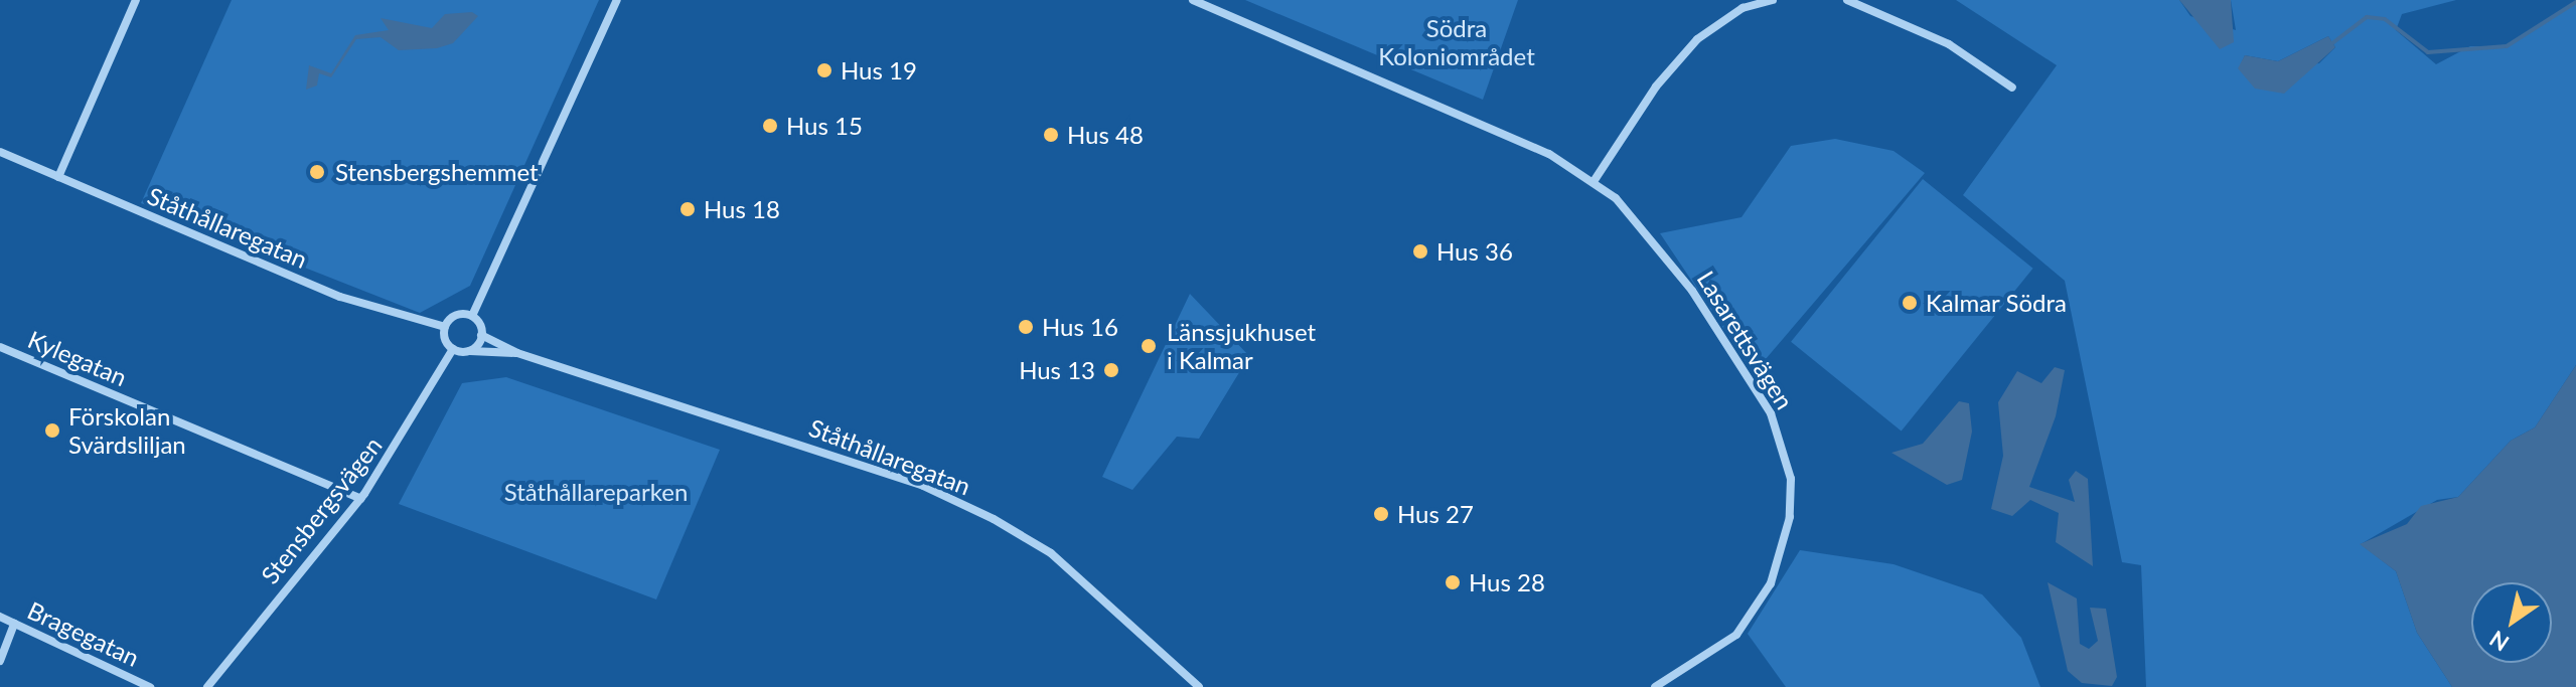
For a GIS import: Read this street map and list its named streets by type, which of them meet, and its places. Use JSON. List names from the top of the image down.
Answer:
{
  "streets": {
    "street": [
      "Ståthållaregatan",
      "Lasarettsvägen",
      "Kylegatan",
      "Stensbergsvägen",
      "Bragegatan"
    ]
  },
  "crossings": [
    ["Ståthållaregatan", "Stensbergsvägen"],
    ["Kylegatan", "Stensbergsvägen"]
  ],
  "parks": ["Södra Koloniområdet", "Ståthållareparken"],
  "places": [
    "Hus 19",
    "Hus 15",
    "Hus 48",
    "Stensbergshemmet",
    "Hus 18",
    "Hus 36",
    "Kalmar Södra",
    "Hus 16",
    "Länssjukhuset i Kalmar",
    "Hus 13",
    "Förskolan Svärdsliljan",
    "Hus 27",
    "Hus 28"
  ],
  "north": "bottom left"
}
